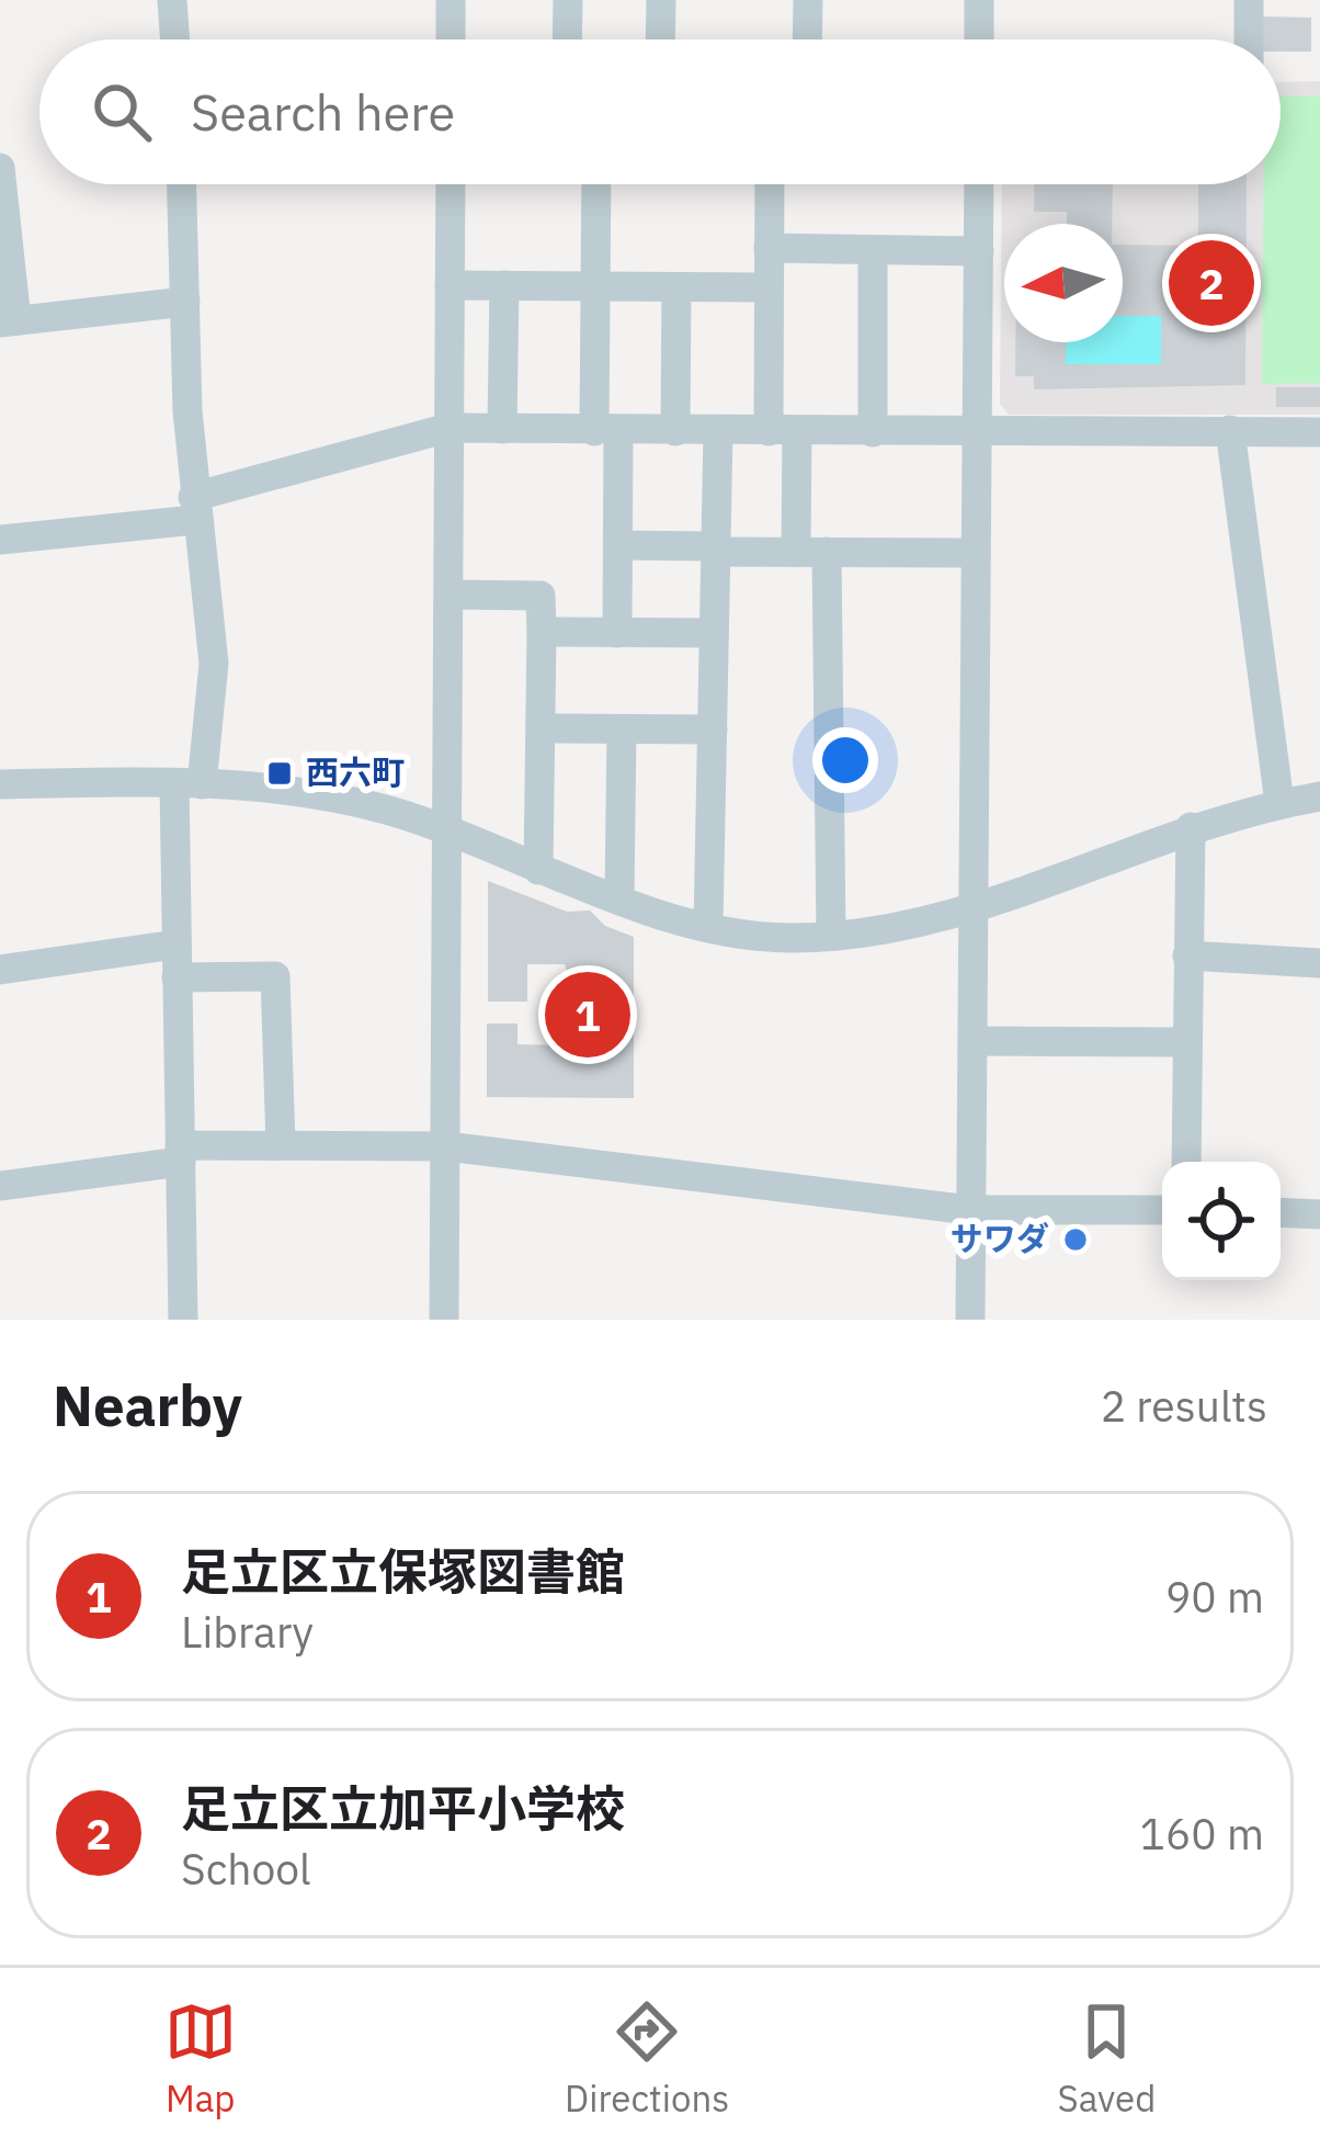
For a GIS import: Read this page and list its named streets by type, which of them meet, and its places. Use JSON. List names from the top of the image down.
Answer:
{
  "places": {
    "transit": ["西六町"],
    "other": ["サワダ"]
  },
  "north": "left",
  "page": {
    "search": "Search here",
    "pins": ["2", "1"],
    "heading": ["Nearby", "2 results"],
    "list": [
      {
        "mark": "1",
        "name": "足立区立保塚図書館",
        "note": "Library",
        "value": "90 m"
      },
      {
        "mark": "2",
        "name": "足立区立加平小学校",
        "note": "School",
        "value": "160 m"
      }
    ],
    "nav": ["Map", "Directions", "Saved"]
  }
}
